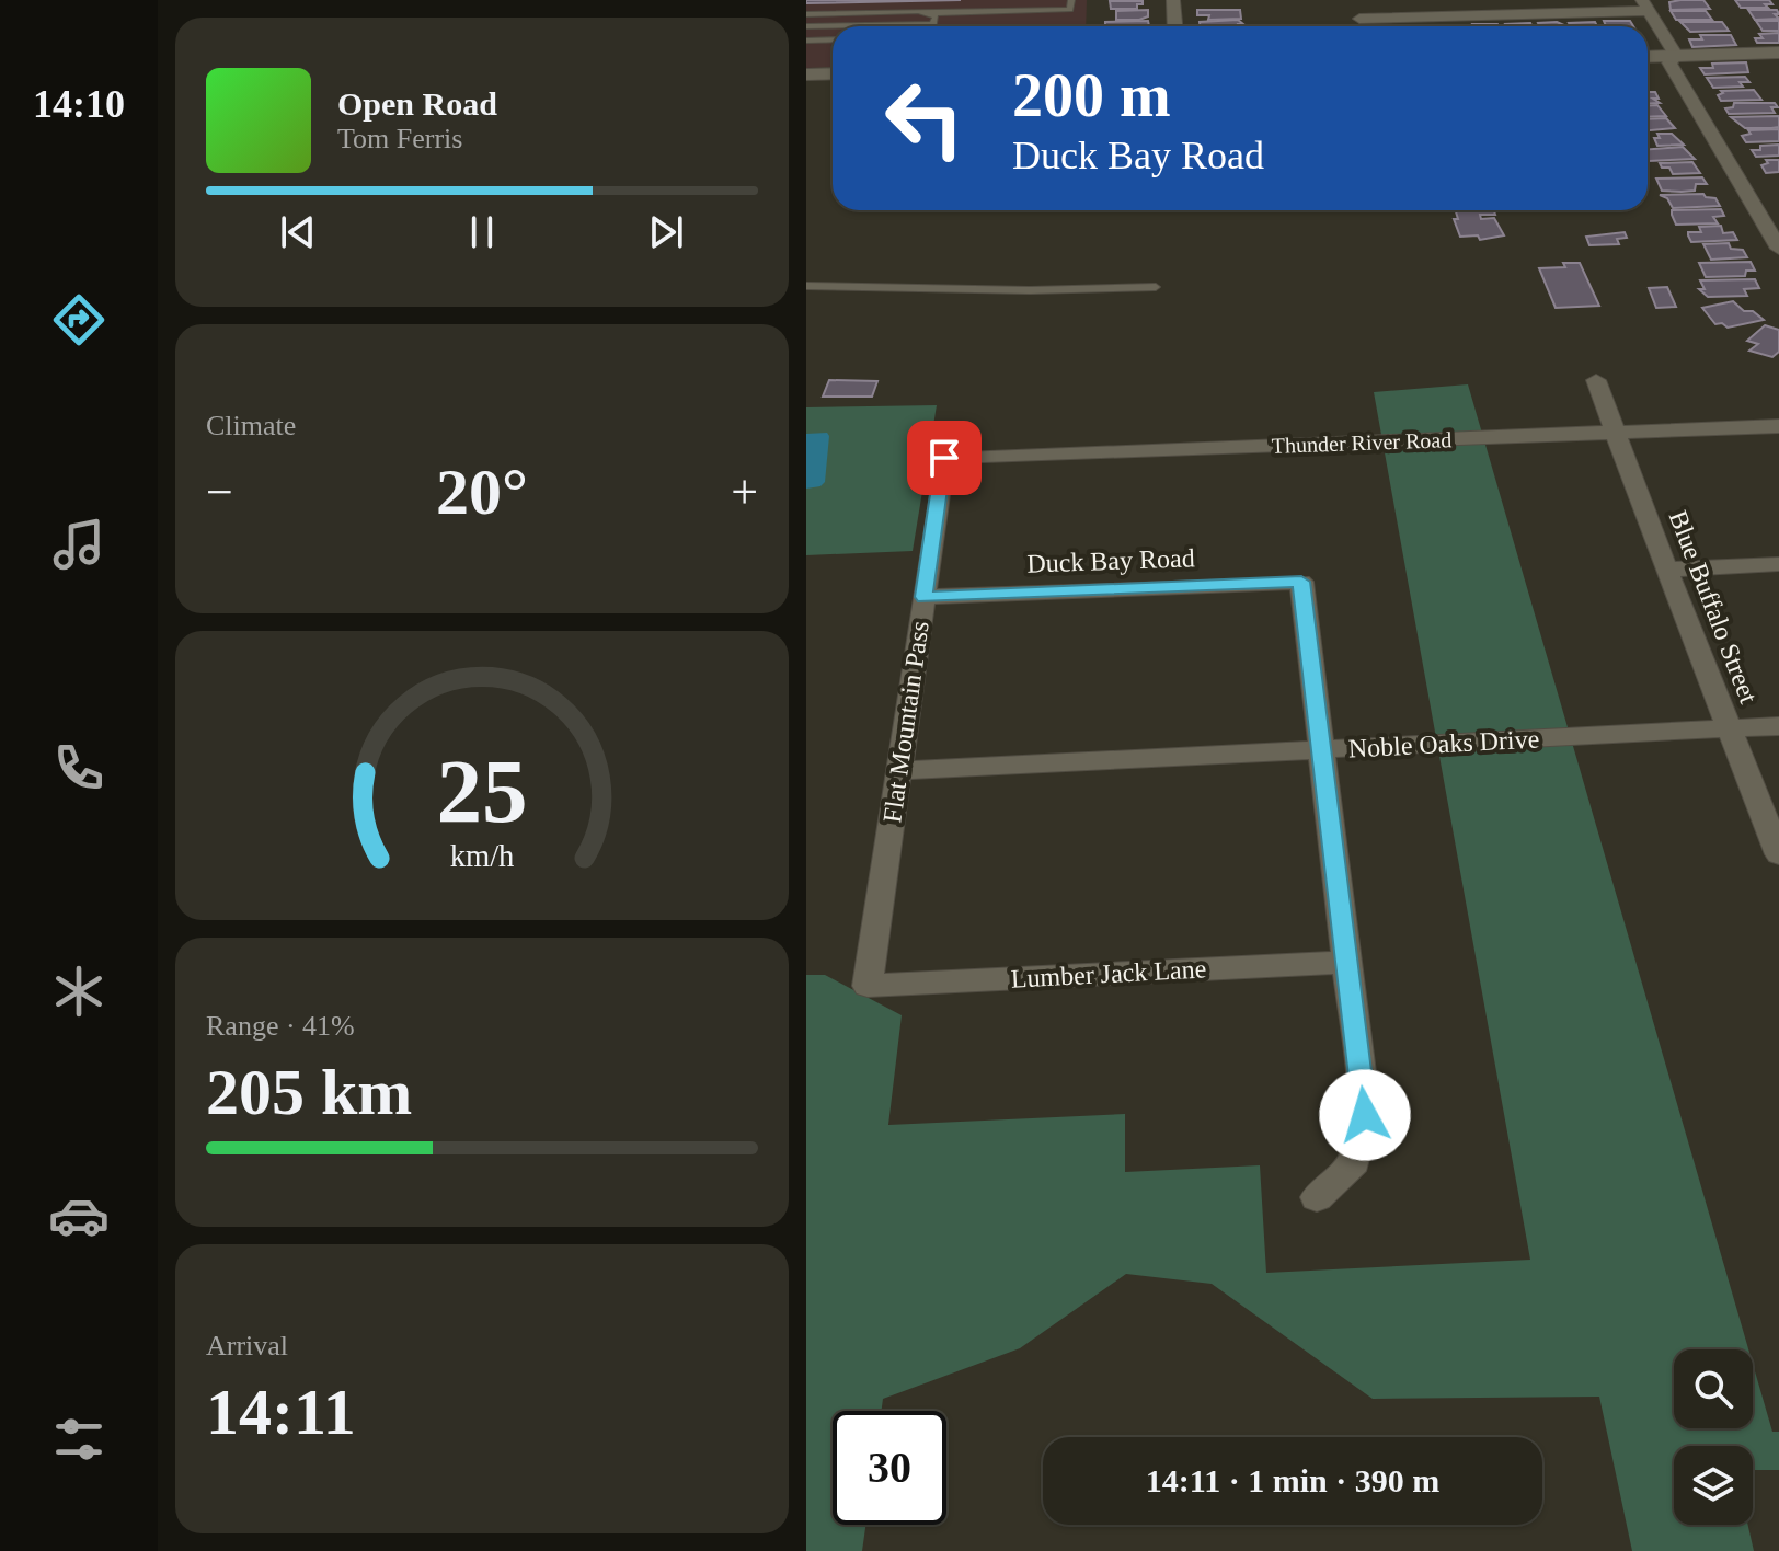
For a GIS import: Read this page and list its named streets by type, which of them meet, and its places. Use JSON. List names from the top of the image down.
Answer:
{
  "streets": {
    "street": [
      "Thunder River Road",
      "Duck Bay Road",
      "Blue Buffalo Street",
      "Flat Mountain Pass",
      "Noble Oaks Drive",
      "Lumber Jack Lane"
    ]
  },
  "crossings": [
    ["Thunder River Road", "Blue Buffalo Street"],
    ["Thunder River Road", "Flat Mountain Pass"],
    ["Duck Bay Road", "Flat Mountain Pass"],
    ["Duck Bay Road", "Noble Oaks Drive"],
    ["Blue Buffalo Street", "Noble Oaks Drive"],
    ["Flat Mountain Pass", "Noble Oaks Drive"],
    ["Flat Mountain Pass", "Lumber Jack Lane"]
  ],
  "page": {
    "tabs": "14:10",
    "turn": ["200 m", "Duck Bay Road"],
    "song": ["Open Road", "Tom Ferris"],
    "tile": [
      "Climate",
      ["Range · 41%", "205 km"],
      ["Arrival", "14:11"]
    ],
    "heat": ["−", "20°", "+"],
    "limit": "30",
    "trip": "14:11 · 1 min · 390 m",
    "gauge": ["25", "km/h"]
  }
}
